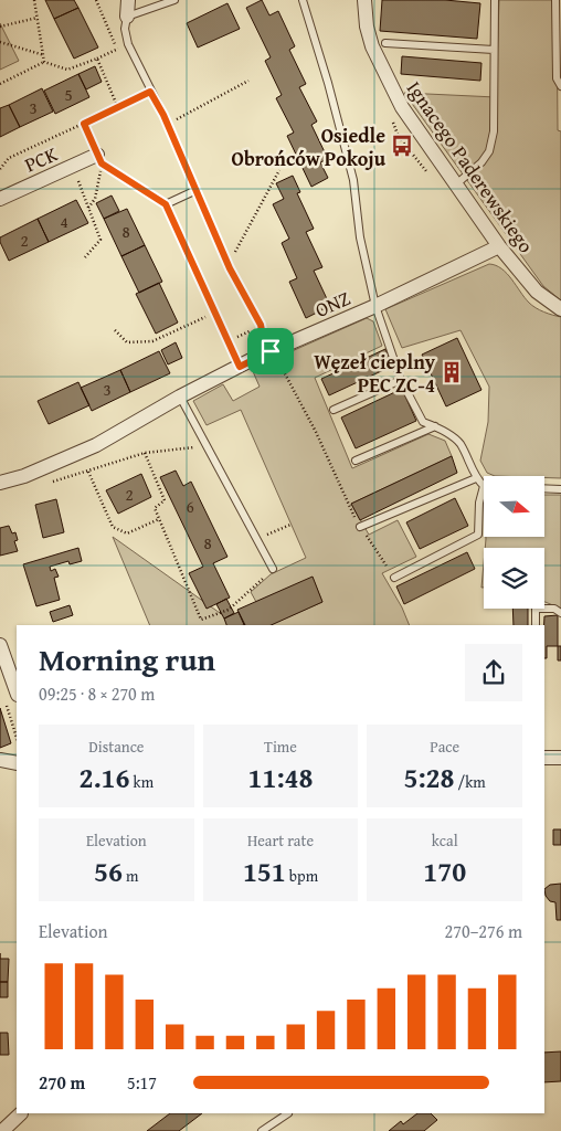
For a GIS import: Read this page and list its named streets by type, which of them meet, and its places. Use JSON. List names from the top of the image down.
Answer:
{
  "streets": {
    "street": ["PCK", "Ignacego Paderewskiego", "ONZ"]
  },
  "crossings": [
    ["Ignacego Paderewskiego", "ONZ"]
  ],
  "places": {
    "bus stop": ["Osiedle Obrońców Pokoju"],
    "building": ["Węzeł cieplny PEC ZC-4"]
  },
  "house_numbers": [
    "5",
    "3",
    "4",
    "8",
    "2",
    "3",
    "2",
    "6",
    "8"
  ],
  "north": "right",
  "page": {
    "heading": ["Morning run", "09:25 · 8 × 270 m"],
    "stats": [
      ["Distance", "2.16 km"],
      ["Time", "11:48"],
      ["Pace", "5:28 /km"],
      ["Elevation", "56 m"],
      ["Heart rate", "151 bpm"],
      ["kcal", "170"]
    ],
    "chart": ["Elevation", "270–276 m"],
    "list": [
      {
        "name": "270 m",
        "note": "5:17"
      }
    ]
  }
}
